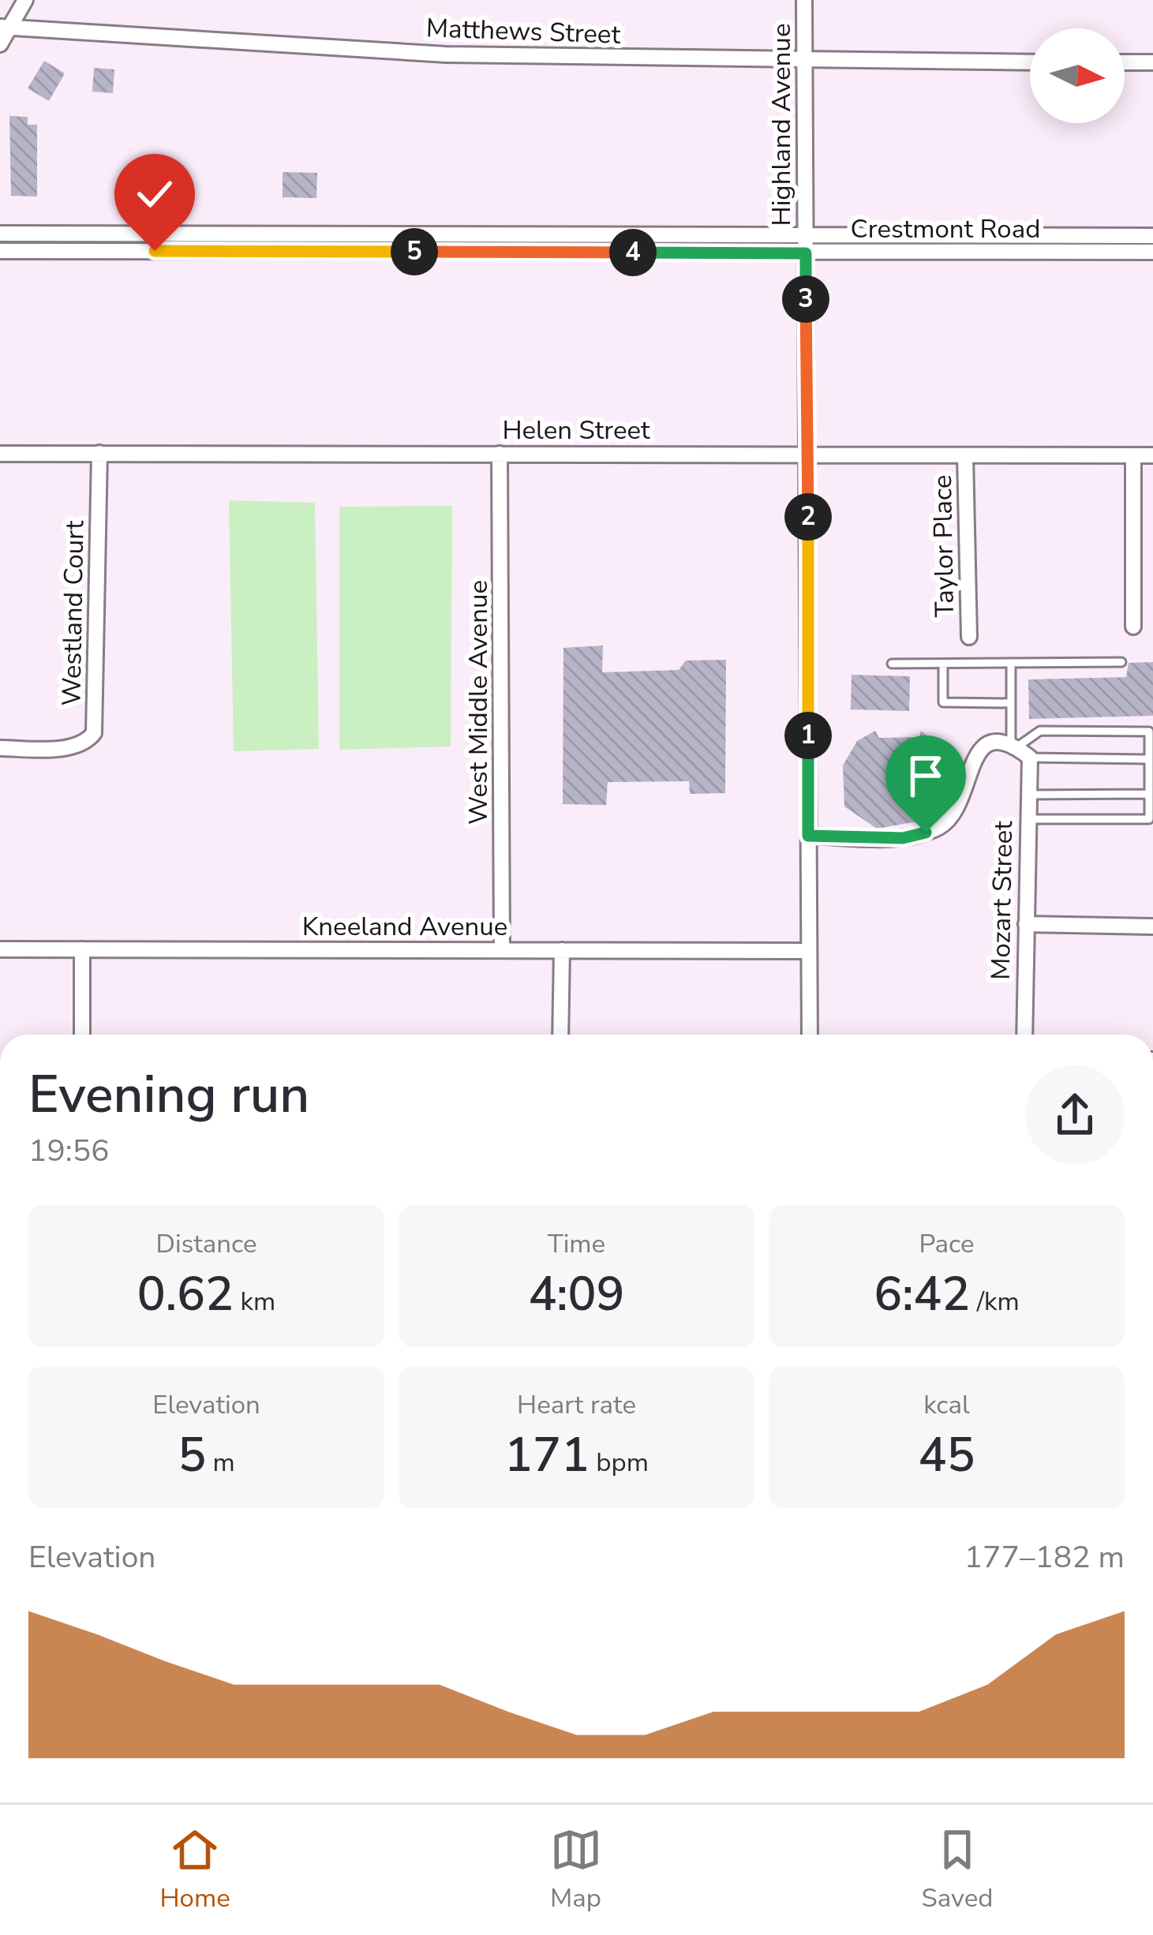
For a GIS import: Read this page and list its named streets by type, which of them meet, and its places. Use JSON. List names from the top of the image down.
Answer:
{
  "streets": {
    "street": [
      "Matthews Street",
      "Highland Avenue",
      "Crestmont Road",
      "Helen Street",
      "Taylor Place",
      "Westland Court",
      "West Middle Avenue",
      "Mozart Street",
      "Kneeland Avenue"
    ]
  },
  "crossings": [
    ["Matthews Street", "Highland Avenue"],
    ["Highland Avenue", "Crestmont Road"],
    ["Highland Avenue", "Helen Street"],
    ["Highland Avenue", "Kneeland Avenue"],
    ["Helen Street", "Taylor Place"],
    ["Helen Street", "Westland Court"],
    ["Helen Street", "West Middle Avenue"],
    ["West Middle Avenue", "Kneeland Avenue"]
  ],
  "north": "right",
  "page": {
    "pins": [
      "5",
      "4",
      "3",
      "2",
      "1"
    ],
    "heading": ["Evening run", "19:56"],
    "stats": [
      ["Distance", "0.62 km"],
      ["Time", "4:09"],
      ["Pace", "6:42 /km"],
      ["Elevation", "5 m"],
      ["Heart rate", "171 bpm"],
      ["kcal", "45"]
    ],
    "chart": ["Elevation", "177–182 m"],
    "tabs": ["Home", "Map", "Saved"]
  }
}
